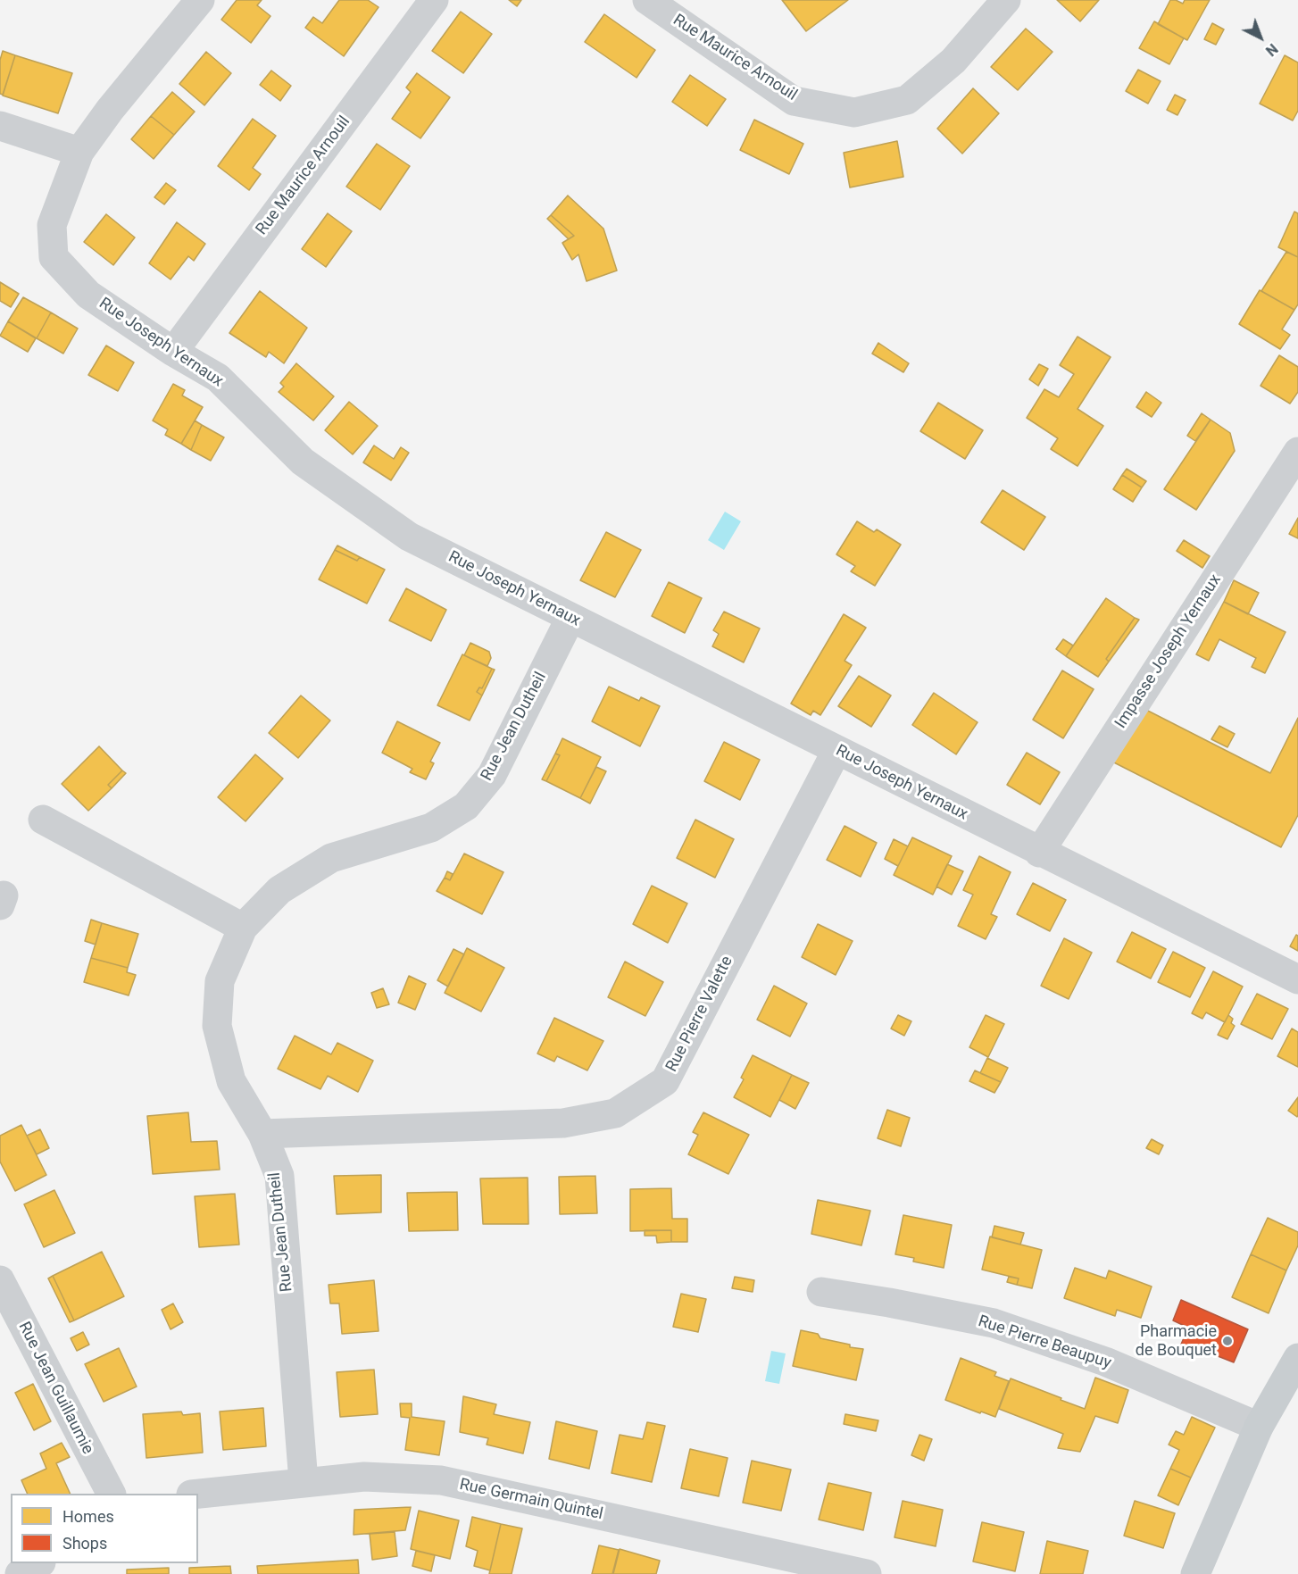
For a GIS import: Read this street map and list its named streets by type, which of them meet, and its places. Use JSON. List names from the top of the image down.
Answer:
{
  "streets": {
    "street": [
      "Rue Maurice Arnouil",
      "Rue Joseph Yernaux",
      "Impasse Joseph Yernaux",
      "Rue Jean Dutheil",
      "Rue Pierre Valette",
      "Rue Pierre Beaupuy",
      "Rue Jean Guillaumie",
      "Rue Germain Quintel"
    ]
  },
  "crossings": [
    ["Rue Maurice Arnouil", "Rue Joseph Yernaux"],
    ["Rue Joseph Yernaux", "Impasse Joseph Yernaux"],
    ["Rue Joseph Yernaux", "Rue Jean Dutheil"],
    ["Rue Joseph Yernaux", "Rue Pierre Valette"],
    ["Rue Jean Dutheil", "Rue Pierre Valette"],
    ["Rue Jean Dutheil", "Rue Germain Quintel"]
  ],
  "places": ["Pharmacie de Bouquet"],
  "legend": ["Homes", "Shops"],
  "north": "bottom right"
}
